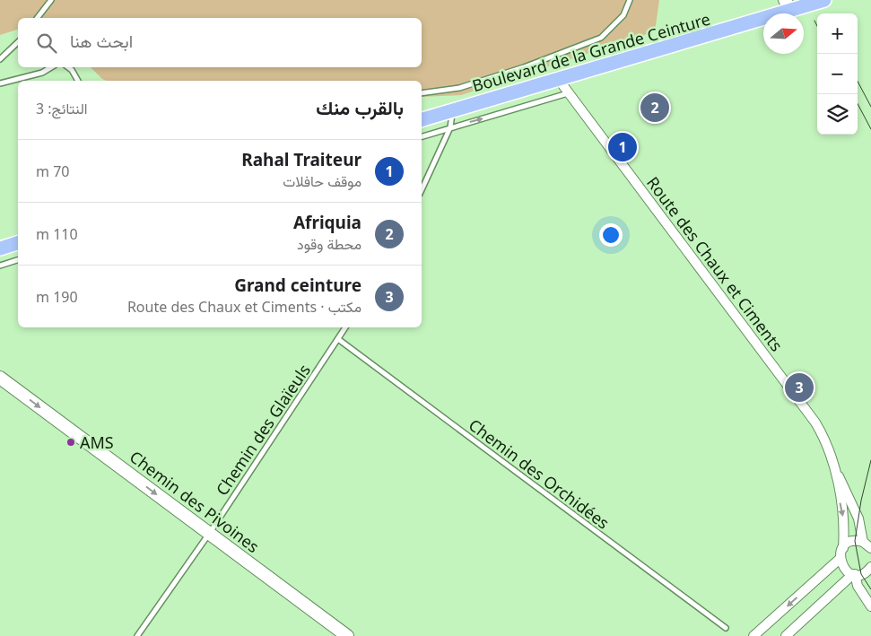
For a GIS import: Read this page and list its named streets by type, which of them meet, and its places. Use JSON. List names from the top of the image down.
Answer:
{
  "streets": {
    "main road": ["Boulevard de la Grande Ceinture"],
    "street": ["Route des Chaux et Ciments", "Chemin des Pivoines"],
    "lane": ["Chemin des Glaïeuls", "Chemin des Orchidées"]
  },
  "crossings": [
    ["Boulevard de la Grande Ceinture", "Route des Chaux et Ciments"],
    ["Chemin des Glaïeuls", "Chemin des Orchidées"],
    ["Chemin des Glaïeuls", "Chemin des Pivoines"]
  ],
  "one_way": ["Chemin des Pivoines"],
  "places": ["AMS"],
  "north": "right",
  "page": {
    "map_buttons": ["+", "−"],
    "search": "ابحث هنا",
    "heading": ["بالقرب منك", "النتائج: 3"],
    "pins": ["2", "1", "3"],
    "list": [
      {
        "mark": "1",
        "name": "Rahal Traiteur",
        "note": "موقف حافلات",
        "value": "70 m"
      },
      {
        "mark": "2",
        "name": "Afriquia",
        "note": "محطة وقود",
        "value": "110 m"
      },
      {
        "mark": "3",
        "name": "Grand ceinture",
        "note": "مكتب · Route des Chaux et Ciments",
        "value": "190 m"
      }
    ]
  }
}
